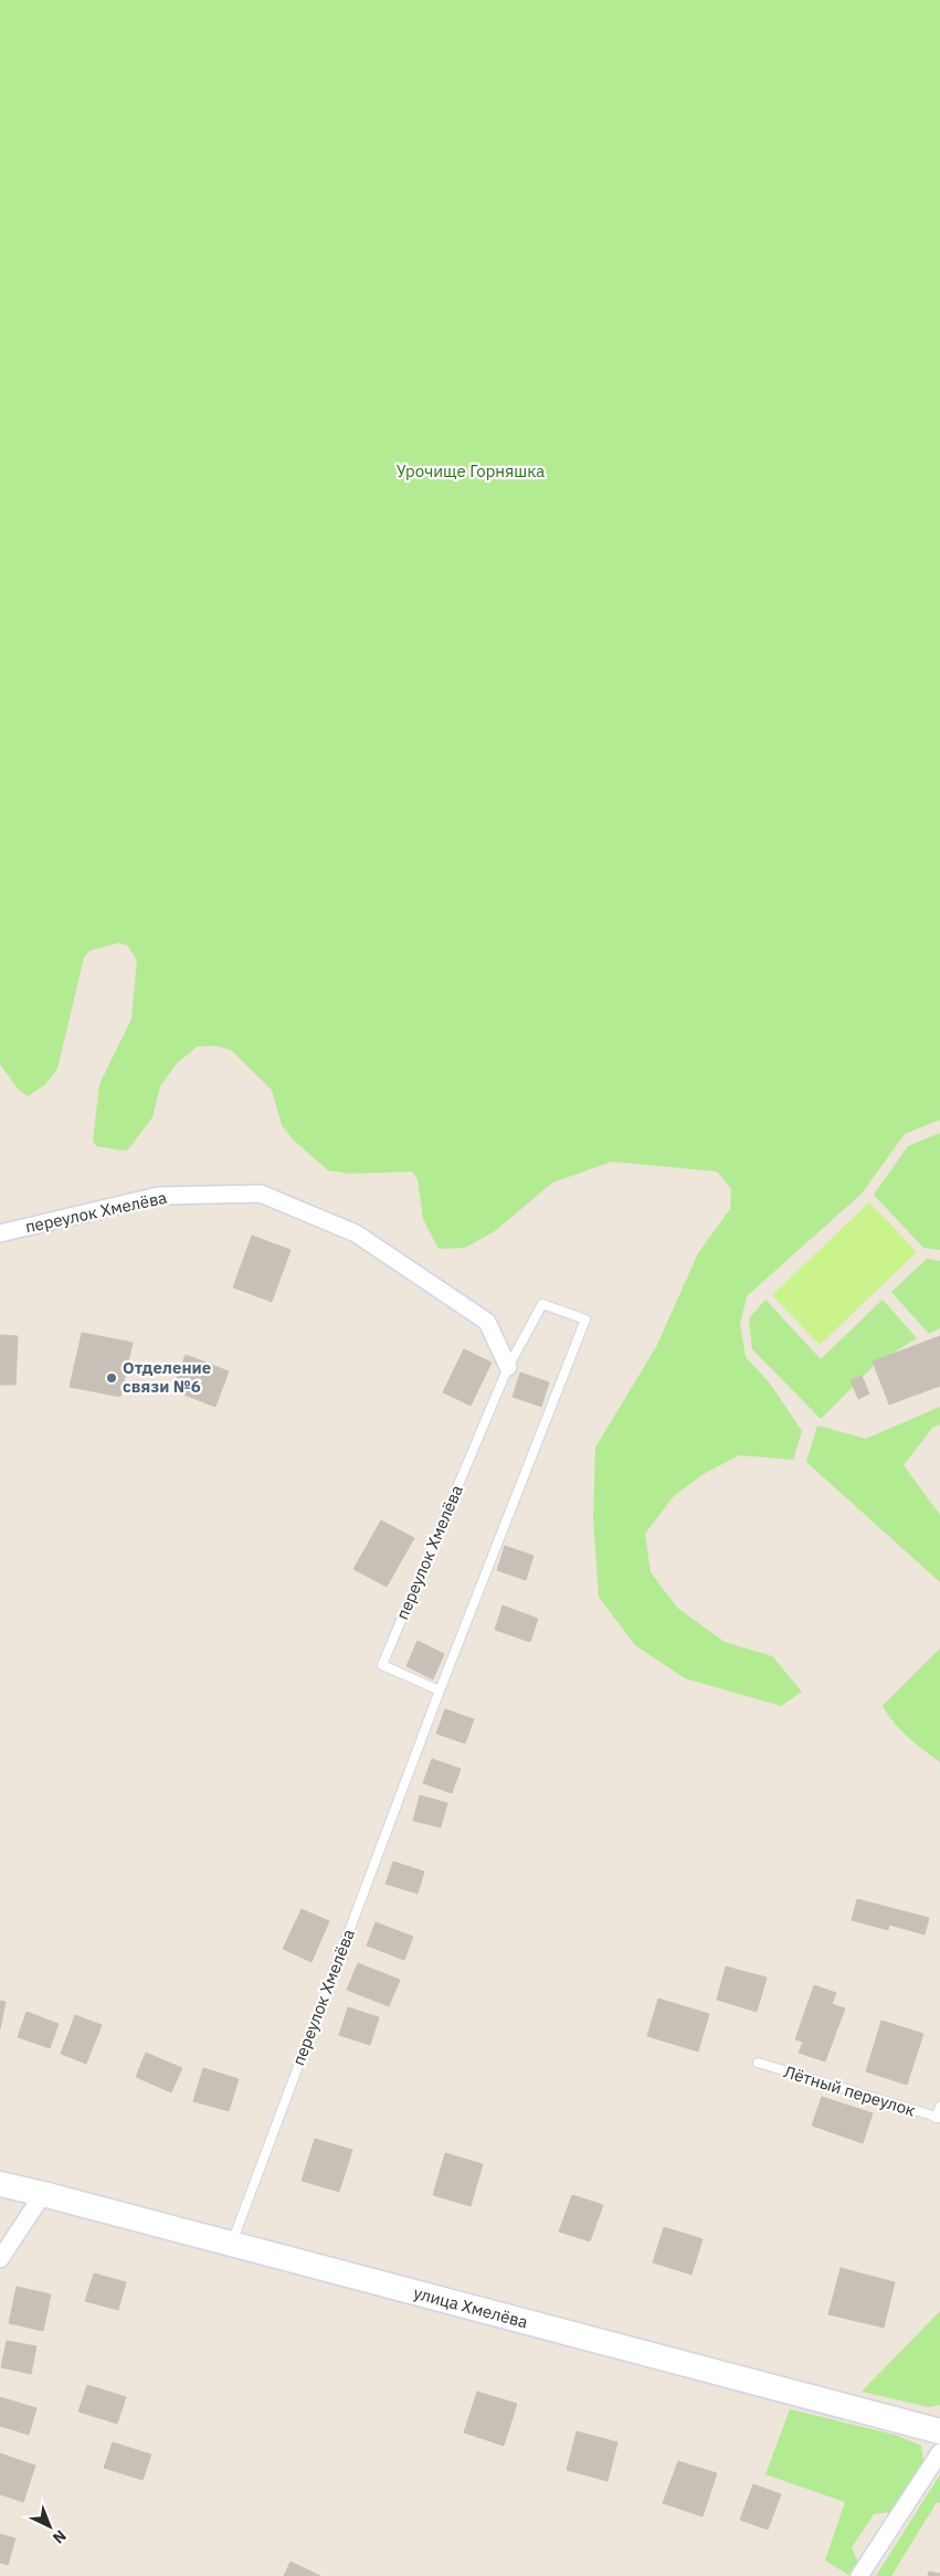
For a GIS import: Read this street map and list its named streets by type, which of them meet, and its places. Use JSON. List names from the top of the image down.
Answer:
{
  "streets": {
    "main road": ["улица Хмелёва"],
    "street": ["переулок Хмелёва"],
    "lane": ["Лётный переулок"]
  },
  "crossings": [
    ["переулок Хмелёва", "улица Хмелёва"]
  ],
  "parks": ["Урочище Горняшка"],
  "places": ["Отделение связи №6"],
  "north": "bottom right"
}
